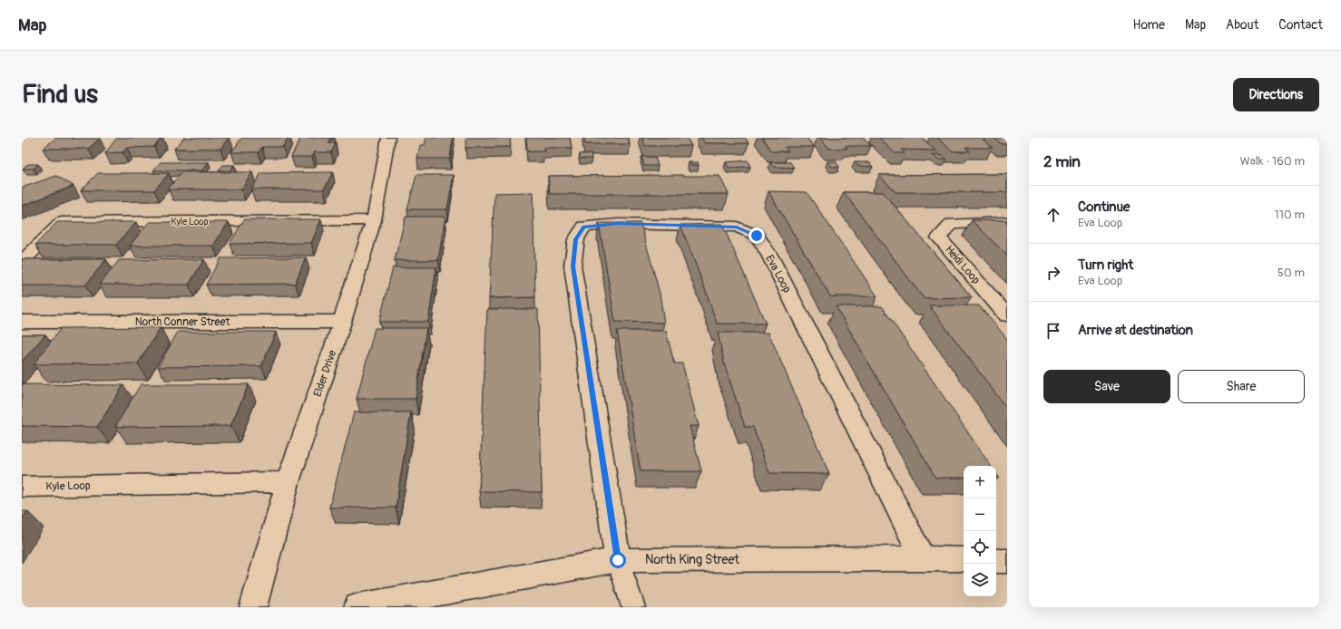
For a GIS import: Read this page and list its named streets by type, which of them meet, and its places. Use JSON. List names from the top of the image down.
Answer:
{
  "streets": {
    "street": [
      "Kyle Loop",
      "Heidi Loop",
      "Eva Loop",
      "North Conner Street",
      "Elder Drive",
      "North King Street"
    ]
  },
  "crossings": [
    ["Kyle Loop", "Elder Drive"],
    ["Eva Loop", "North King Street"],
    ["North Conner Street", "Elder Drive"]
  ],
  "page": {
    "header": "Map",
    "nav": [
      "Home",
      "Map",
      "About",
      "Contact"
    ],
    "buttons": [
      "Directions",
      ["Save", "Share"]
    ],
    "title": "Find us",
    "heading": ["2 min", "Walk · 160 m"],
    "list": [
      ["Continue", "Eva Loop", "110 m"],
      ["Turn right", "Eva Loop", "50 m"],
      "Arrive at destination"
    ],
    "map_buttons": ["+", "−"]
  }
}
